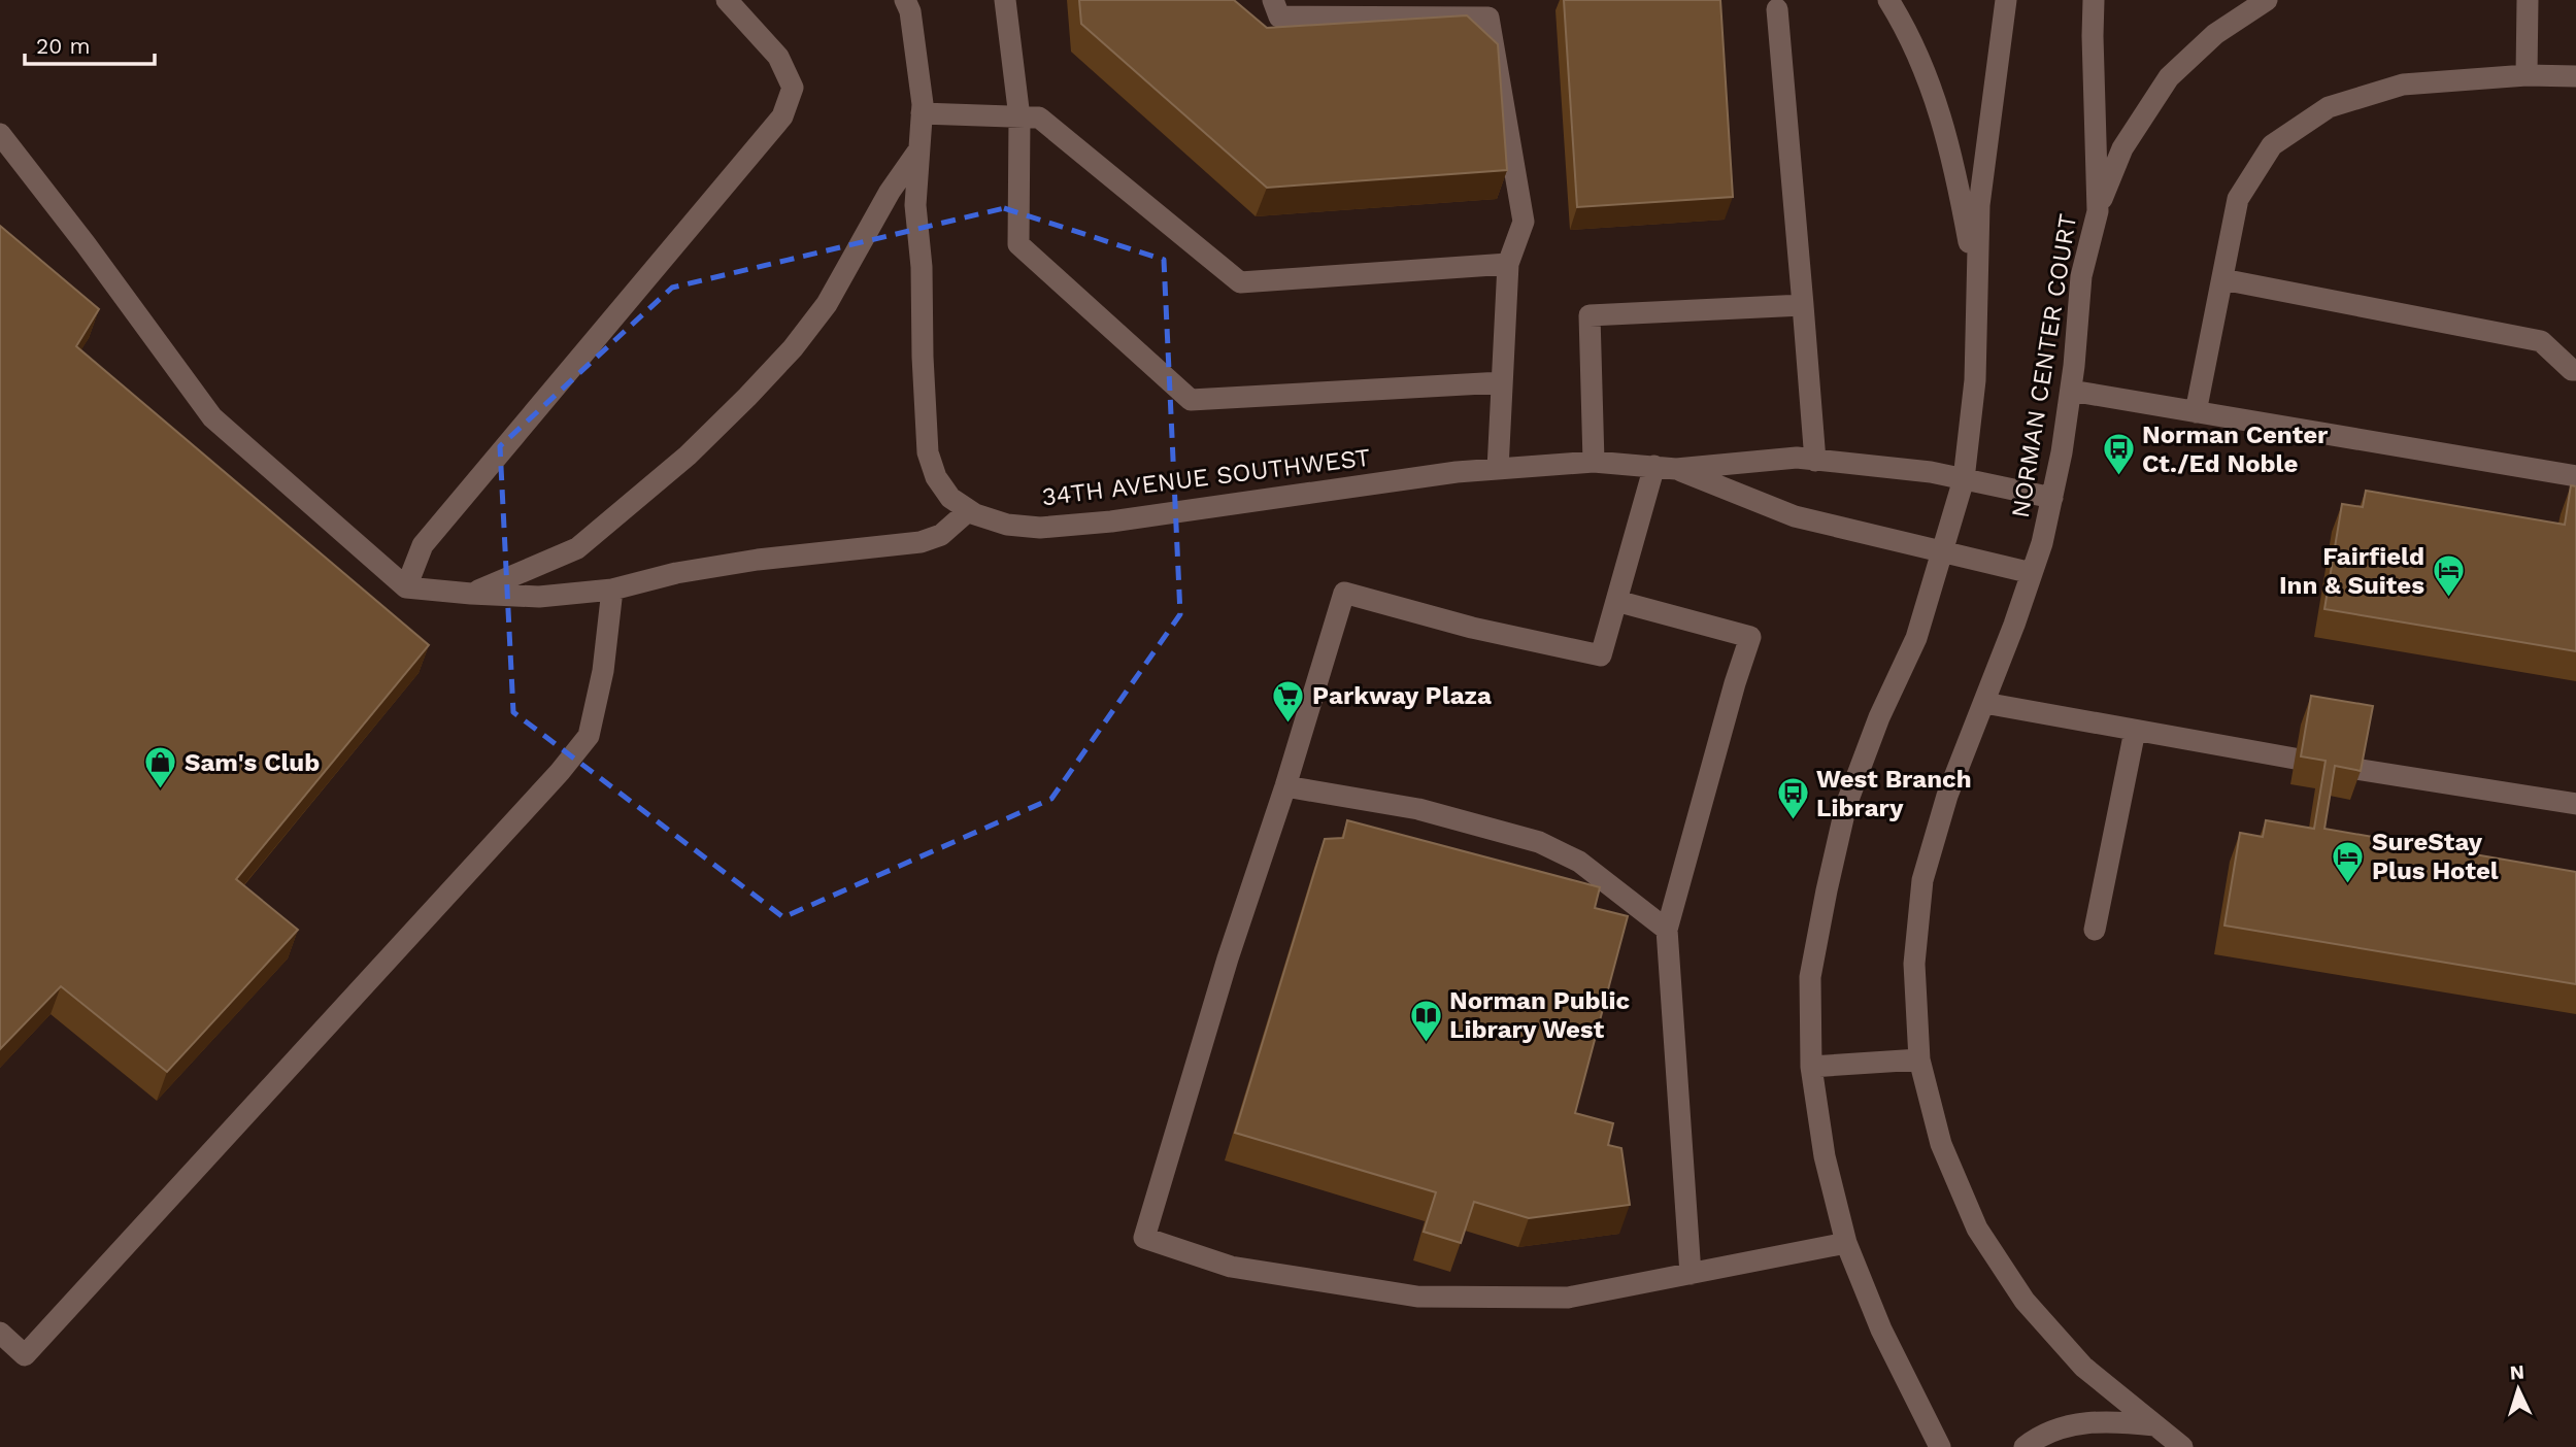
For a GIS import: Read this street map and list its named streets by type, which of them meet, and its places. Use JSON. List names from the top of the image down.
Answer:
{
  "streets": {
    "street": ["NORMAN CENTER COURT", "34TH AVENUE SOUTHWEST"]
  },
  "crossings": [
    ["NORMAN CENTER COURT", "34TH AVENUE SOUTHWEST"]
  ],
  "places": {
    "bus stop": ["Norman Center Ct./Ed Noble", "West Branch Library"],
    "hotel": ["Fairfield Inn & Suites", "SureStay Plus Hotel"],
    "supermarket": ["Parkway Plaza"],
    "shop": ["Sam's Club"],
    "library": ["Norman Public Library West"]
  },
  "scale_bar": "20 m",
  "north": "top"
}
